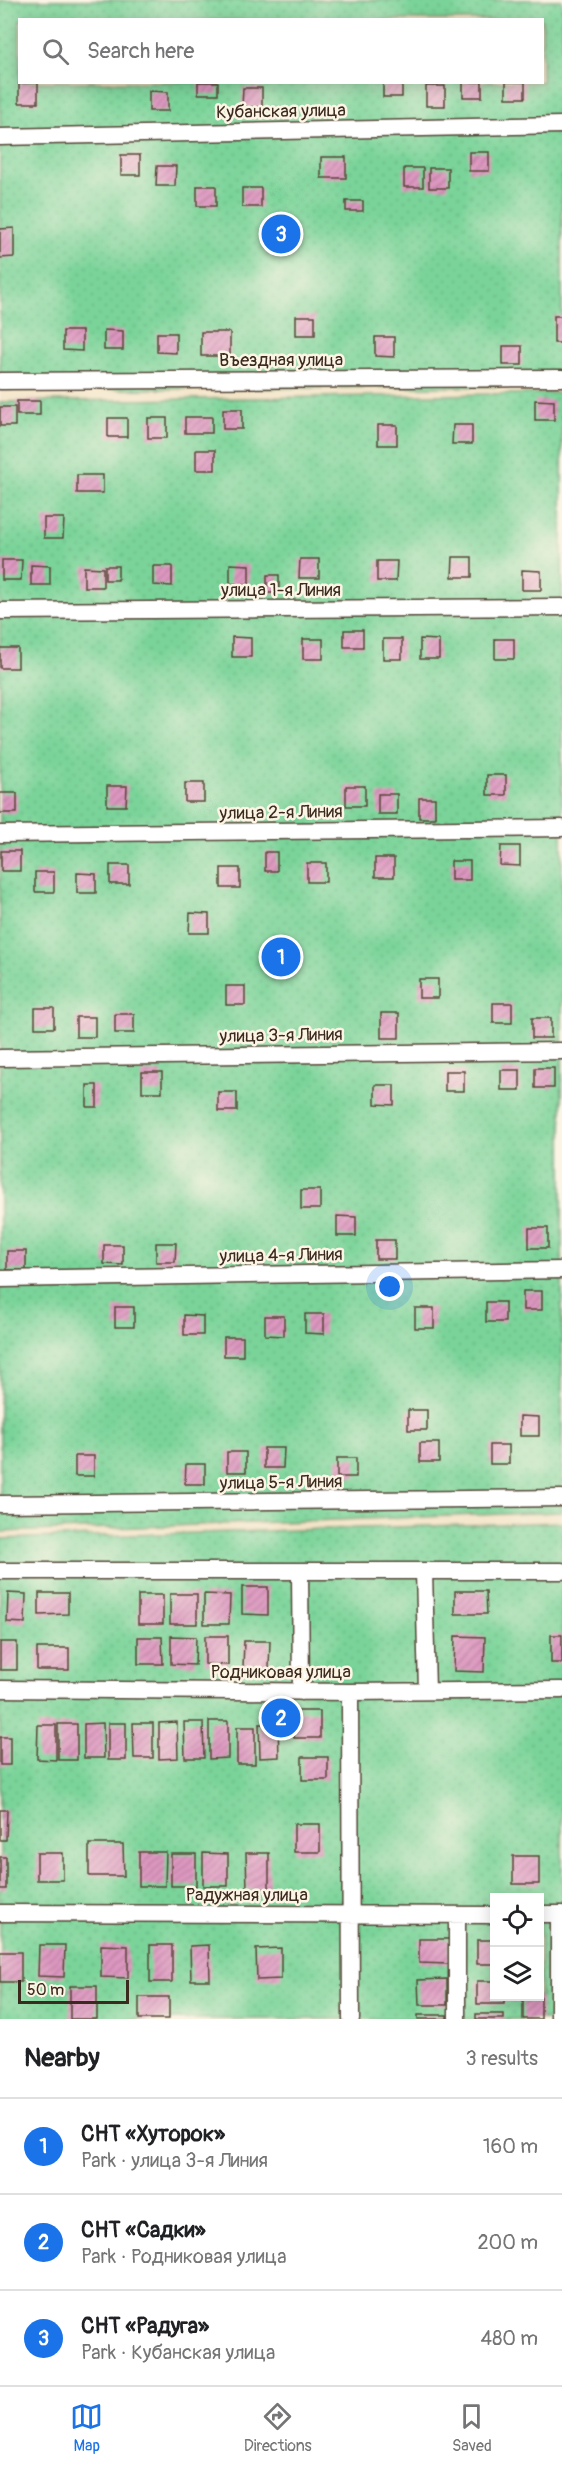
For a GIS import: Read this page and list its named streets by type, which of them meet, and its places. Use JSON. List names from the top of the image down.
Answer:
{
  "streets": {
    "street": [
      "Кубанская улица",
      "Въездная улица",
      "улица 1-я Линия",
      "улица 2-я Линия",
      "улица 3-я Линия",
      "улица 4-я Линия",
      "улица 5-я Линия",
      "Родниковая улица",
      "Радужная улица"
    ]
  },
  "scale_bar": "50 m",
  "page": {
    "search": "Search here",
    "pins": ["3", "1", "2"],
    "scale": "50 m",
    "heading": ["Nearby", "3 results"],
    "list": [
      {
        "mark": "1",
        "name": "СНТ «Хуторок»",
        "note": "Park · улица 3-я Линия",
        "value": "160 m"
      },
      {
        "mark": "2",
        "name": "СНТ «Садки»",
        "note": "Park · Родниковая улица",
        "value": "200 m"
      },
      {
        "mark": "3",
        "name": "СНТ «Радуга»",
        "note": "Park · Кубанская улица",
        "value": "480 m"
      }
    ],
    "nav": ["Map", "Directions", "Saved"]
  }
}
